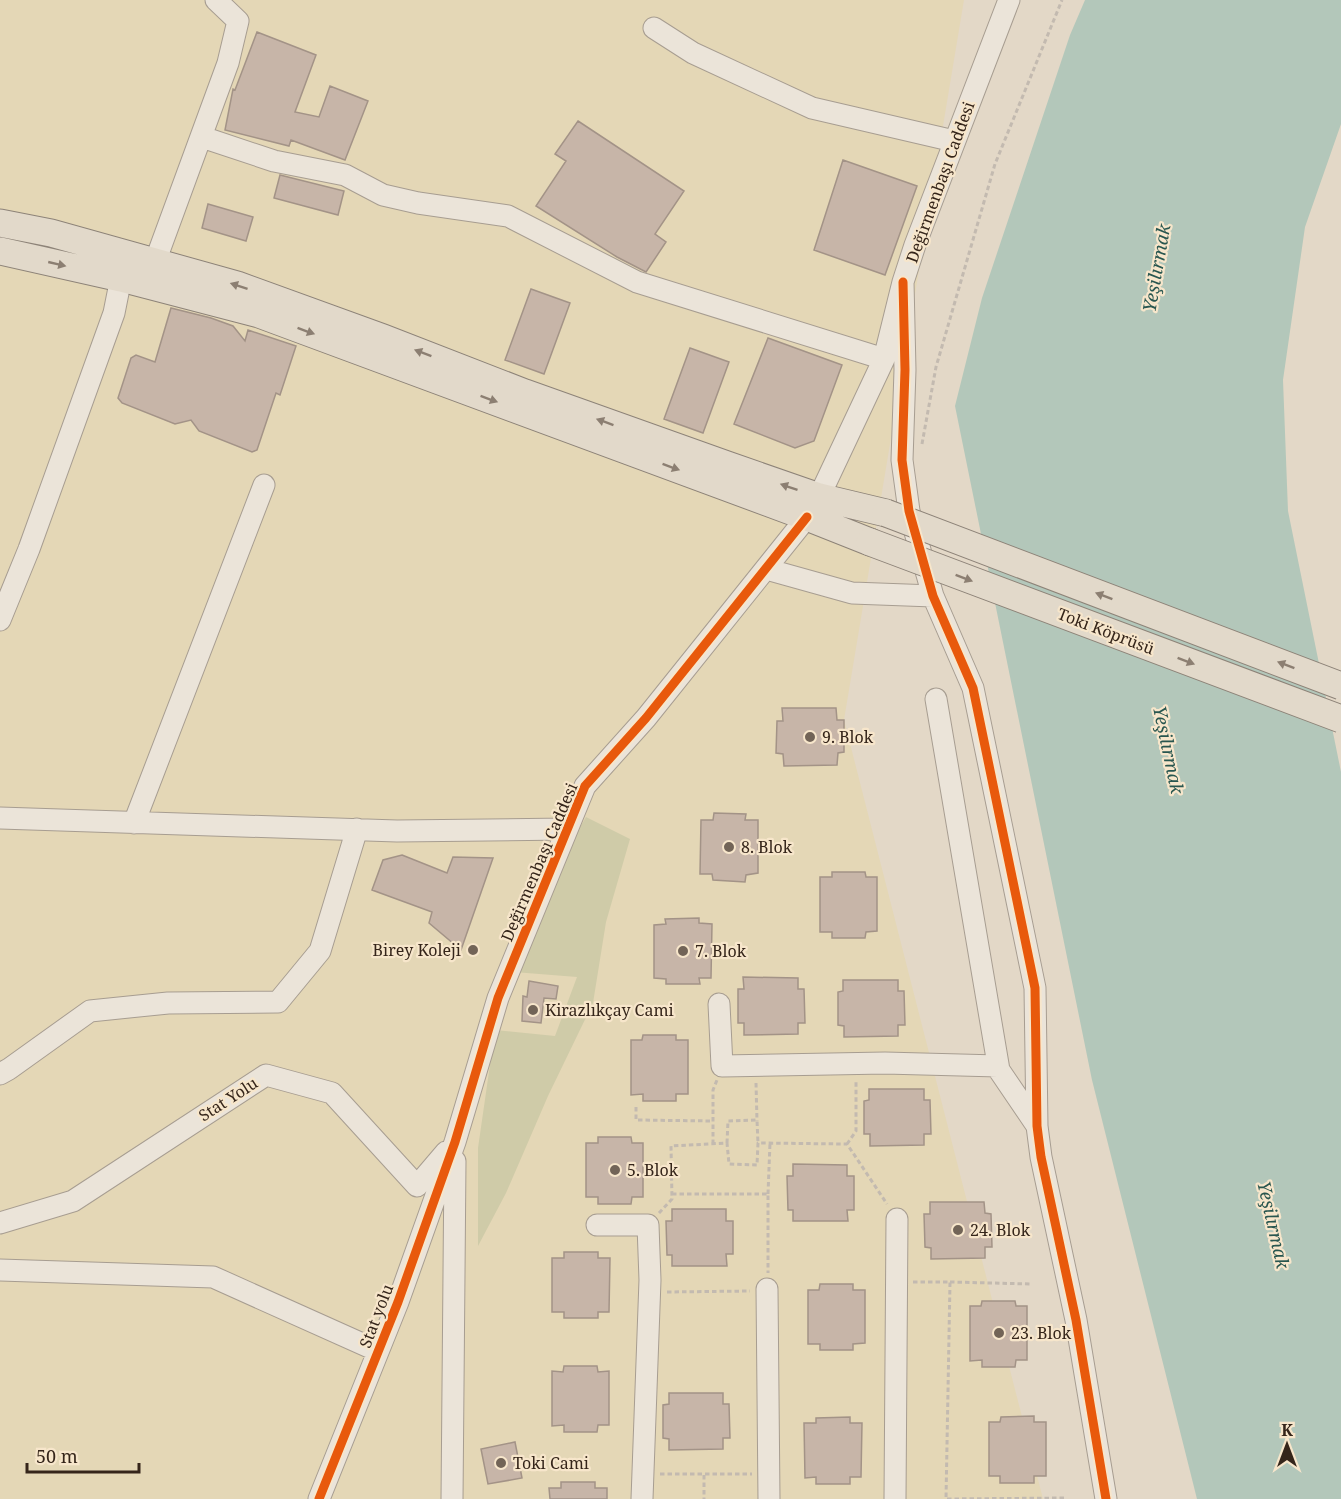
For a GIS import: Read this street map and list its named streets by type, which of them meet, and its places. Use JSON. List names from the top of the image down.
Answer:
{
  "streets": {
    "main road": ["Toki Köprüsü"],
    "street": ["Değirmenbaşı Caddesi", "Stat Yolu", "Stat yolu"]
  },
  "crossings": [
    ["Değirmenbaşı Caddesi", "Toki Köprüsü"],
    ["Değirmenbaşı Caddesi", "Stat Yolu"],
    ["Değirmenbaşı Caddesi", "Stat yolu"],
    ["Stat Yolu", "Stat yolu"]
  ],
  "water": ["Yeşilırmak"],
  "places": [
    "9. Blok",
    "8. Blok",
    "Birey Koleji",
    "7. Blok",
    "Kirazlıkçay Cami",
    "5. Blok",
    "24. Blok",
    "23. Blok",
    "Toki Cami"
  ],
  "scale_bar": "50 m",
  "north": "top"
}
